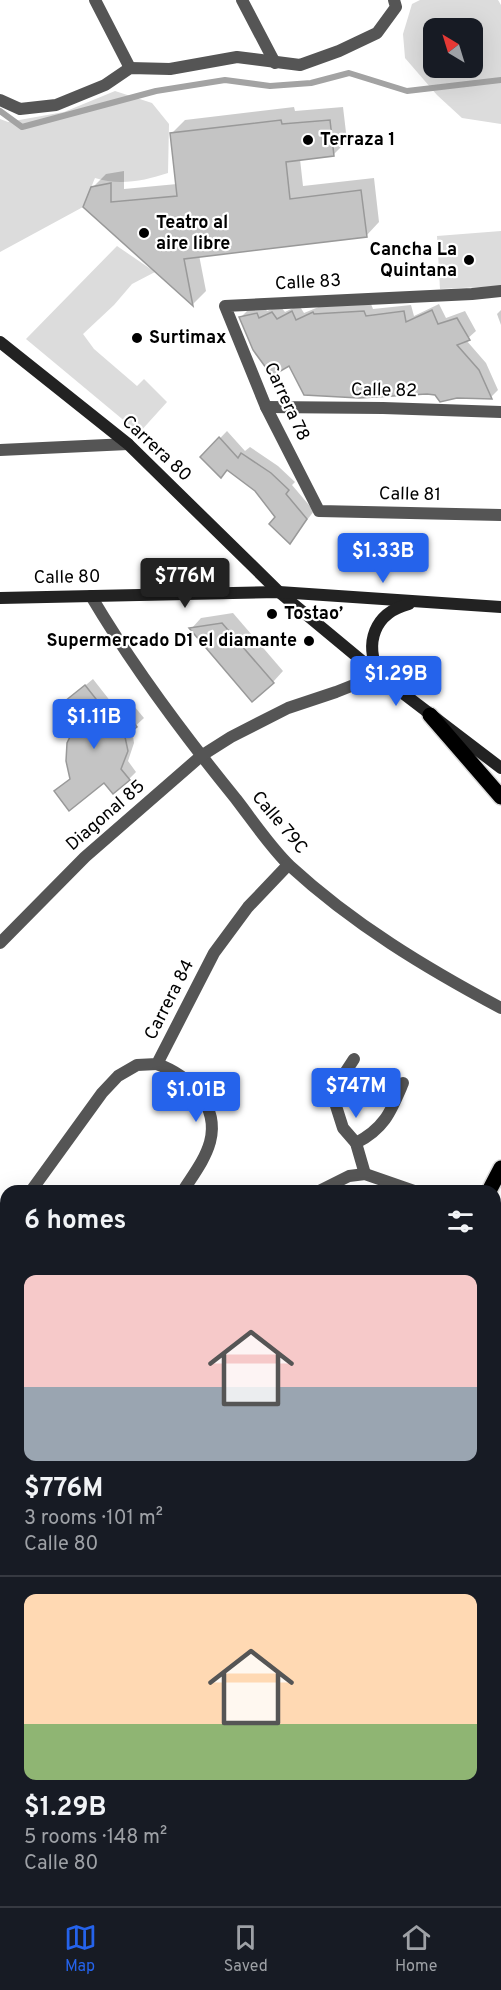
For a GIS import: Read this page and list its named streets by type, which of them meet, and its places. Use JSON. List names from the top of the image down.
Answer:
{
  "streets": {
    "street": [
      "Calle 83",
      "Calle 82",
      "Carrera 78",
      "Carrera 80",
      "Calle 81",
      "Calle 80",
      "Diagonal 85",
      "Calle 79C",
      "Carrera 84"
    ]
  },
  "crossings": [
    ["Calle 83", "Carrera 78"],
    ["Calle 82", "Carrera 78"],
    ["Carrera 78", "Calle 81"],
    ["Carrera 80", "Calle 80"],
    ["Calle 80", "Calle 79C"],
    ["Diagonal 85", "Calle 79C"],
    ["Calle 79C", "Carrera 84"]
  ],
  "places": [
    "Terraza 1",
    "Teatro al aire libre",
    "Cancha La Quintana",
    "Surtimax",
    "Tostao’",
    "Supermercado D1 el diamante"
  ],
  "north": "top left",
  "page": {
    "price": [
      "$1.33B",
      "$776M",
      "$1.29B",
      "$1.11B",
      "$747M",
      "$1.01B"
    ],
    "heading": "6 homes",
    "list": [
      {
        "name": "$776M",
        "note": "3 rooms · 101 m² · Calle 80"
      },
      {
        "name": "$1.29B",
        "note": "5 rooms · 148 m² · Calle 80"
      }
    ],
    "tabs": ["Map", "Saved", "Home"]
  }
}
